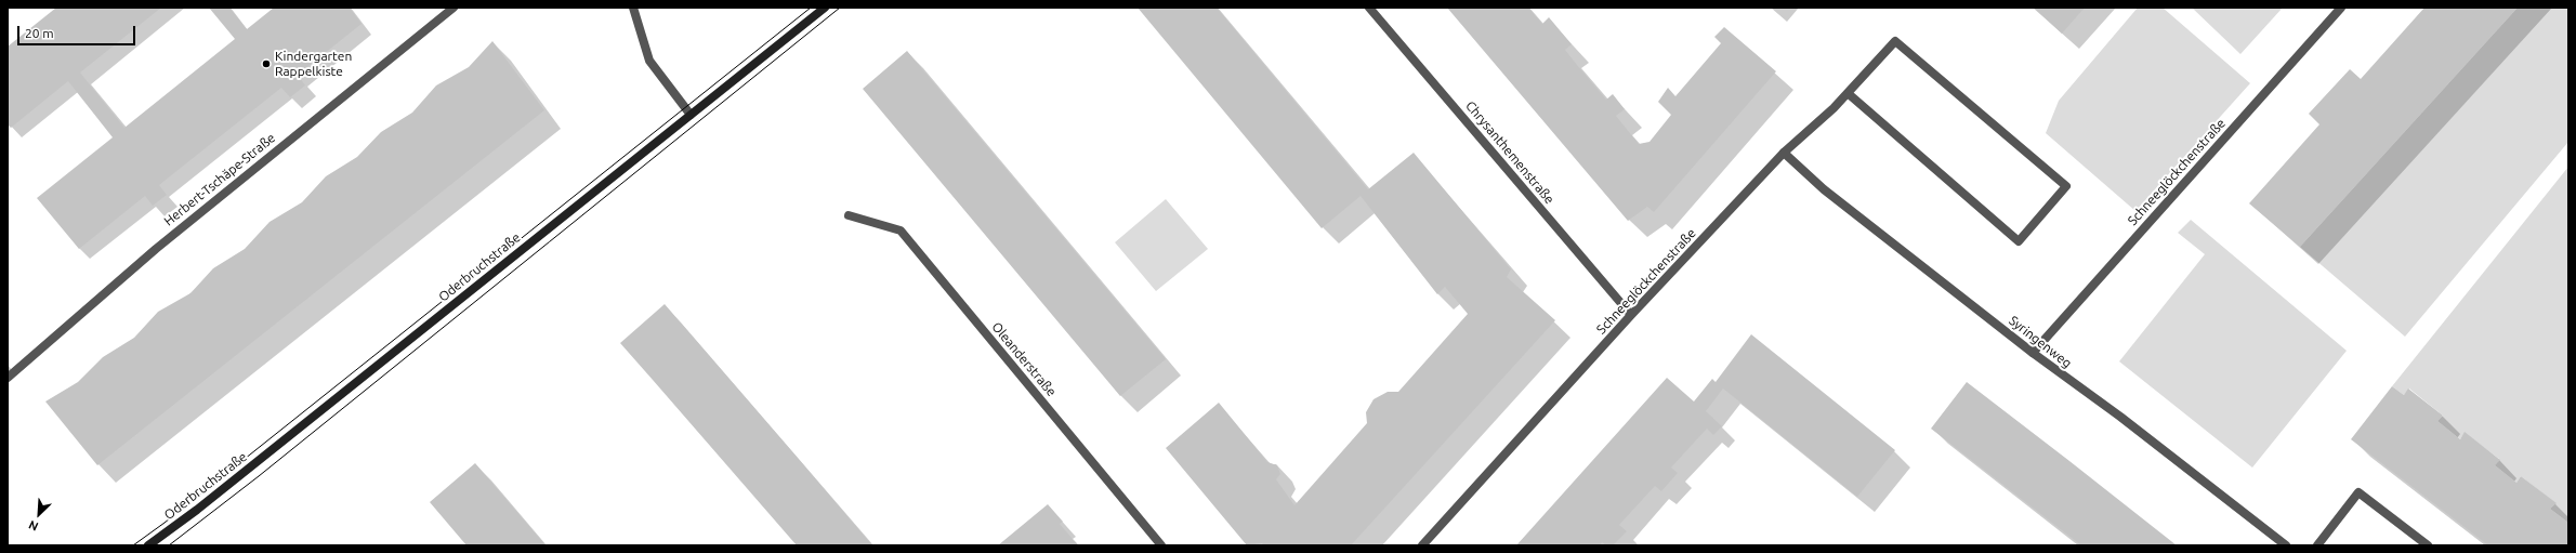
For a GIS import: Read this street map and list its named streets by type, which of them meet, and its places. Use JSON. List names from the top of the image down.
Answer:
{
  "streets": {
    "street": [
      "Chrysanthemenstraße",
      "Schneeglöckchenstraße",
      "Herbert-Tschäpe-Straße",
      "Oderbruchstraße",
      "Syringenweg",
      "Oleanderstraße"
    ]
  },
  "crossings": [
    ["Chrysanthemenstraße", "Schneeglöckchenstraße"],
    ["Schneeglöckchenstraße", "Syringenweg"]
  ],
  "places": ["Kindergarten Rappelkiste"],
  "scale_bar": "20 m",
  "north": "bottom left"
}
